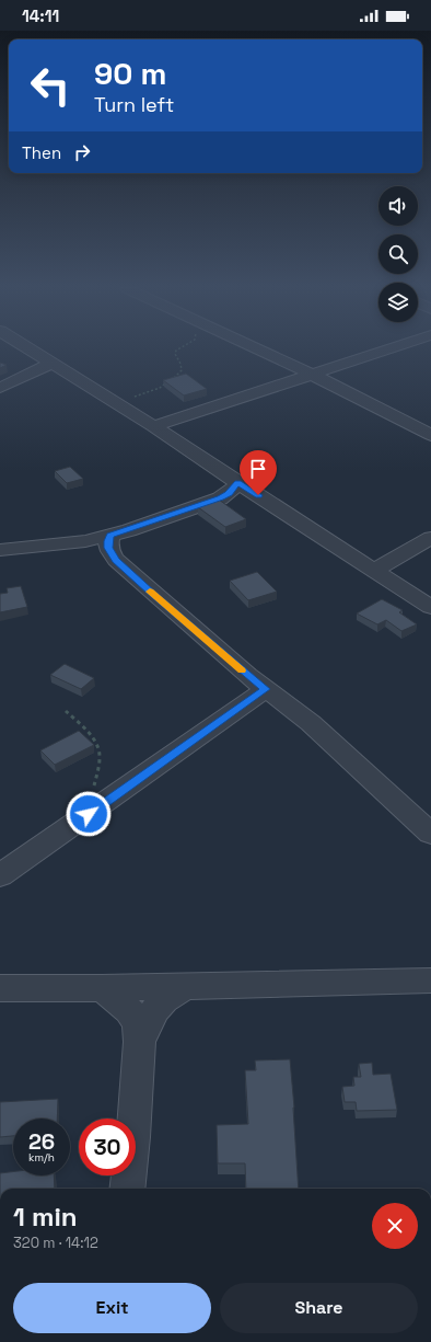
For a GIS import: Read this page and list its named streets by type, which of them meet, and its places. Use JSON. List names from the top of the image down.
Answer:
{
  "page": {
    "status": "14:11",
    "turn": ["90 m", "Turn left"],
    "then": "Then",
    "speed": "26 km/h",
    "limit": "30",
    "heading": ["1 min", "320 m · 14:12"],
    "buttons": ["Exit", "Share"]
  }
}
